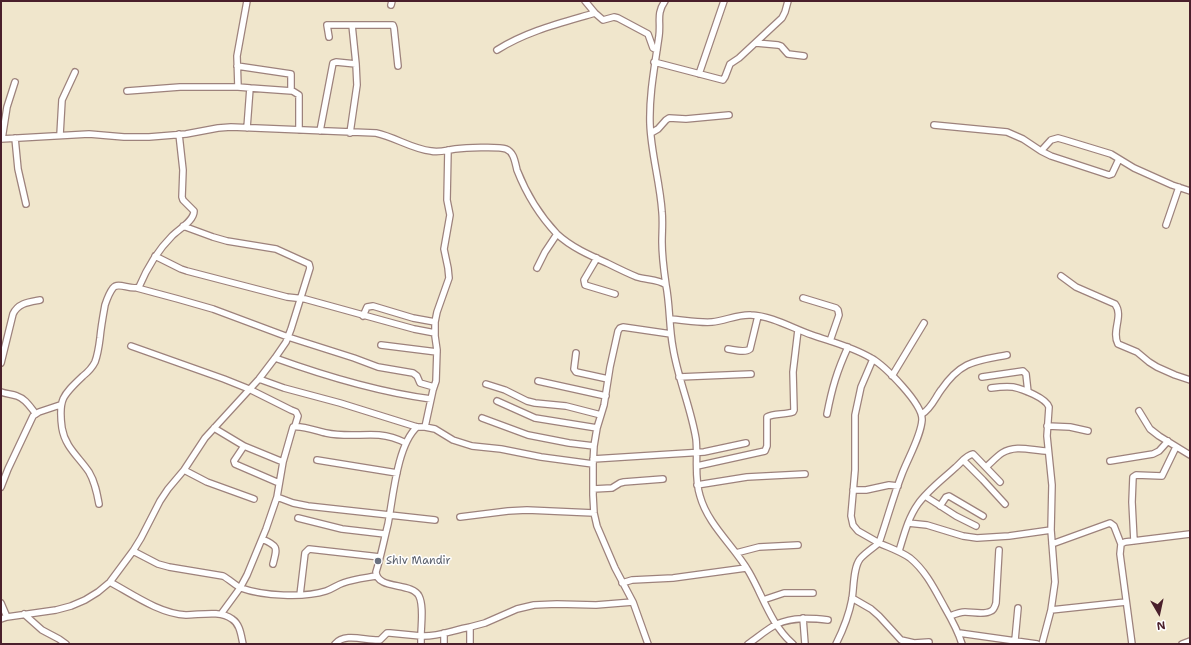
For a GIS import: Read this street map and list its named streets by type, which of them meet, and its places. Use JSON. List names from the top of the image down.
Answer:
{
  "places": ["Shiv Mandir"],
  "north": "bottom"
}
